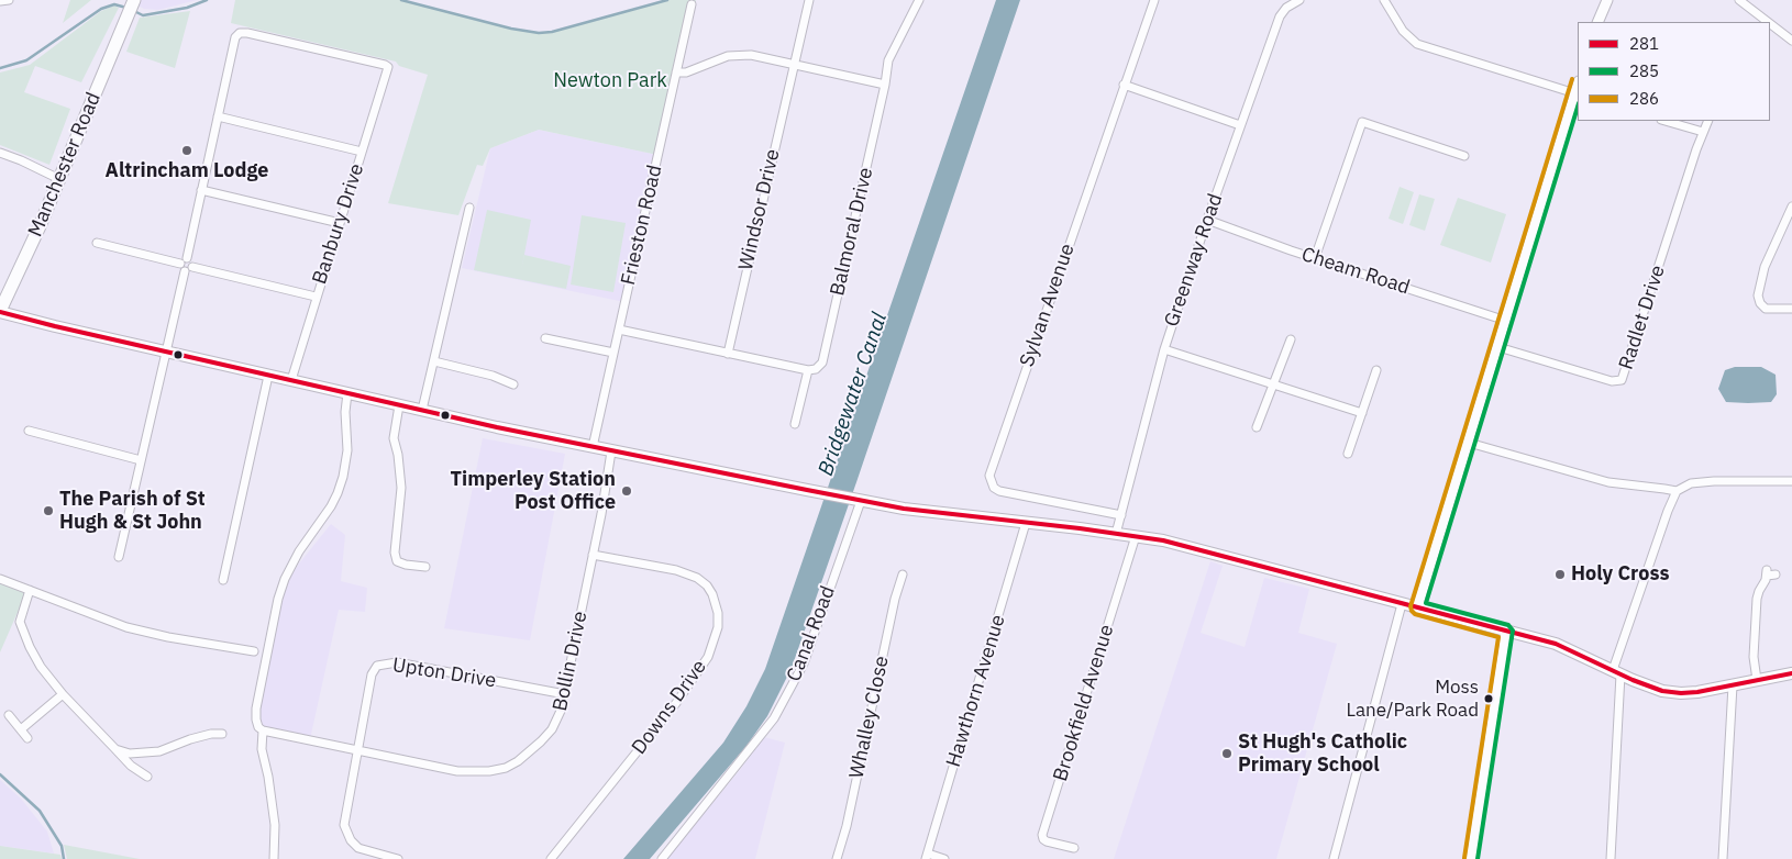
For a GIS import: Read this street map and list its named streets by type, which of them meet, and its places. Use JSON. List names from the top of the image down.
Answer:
{
  "streets": {
    "highway": ["Manchester Road"],
    "street": [
      "Windsor Drive",
      "Banbury Drive",
      "Frieston Road",
      "Balmoral Drive",
      "Greenway Road",
      "Cheam Road",
      "Sylvan Avenue",
      "Radlet Drive",
      "Canal Road",
      "Bollin Drive",
      "Upton Drive",
      "Hawthorn Avenue",
      "Brookfield Avenue",
      "Downs Drive",
      "Whalley Close"
    ]
  },
  "crossings": [
    ["Greenway Road", "Cheam Road"],
    ["Greenway Road", "Sylvan Avenue"],
    ["Bollin Drive", "Upton Drive"],
    ["Bollin Drive", "Downs Drive"]
  ],
  "water": ["Bridgewater Canal"],
  "parks": ["Newton Park"],
  "places": [
    "Altrincham Lodge",
    "Timperley Station Post Office",
    "The Parish of St Hugh & St John",
    "Holy Cross",
    "Moss Lane/Park Road",
    "St Hugh's Catholic Primary School"
  ],
  "lines": ["transit line 286", "transit line 285", "transit line 281"],
  "legend": ["281", "285", "286"]
}
